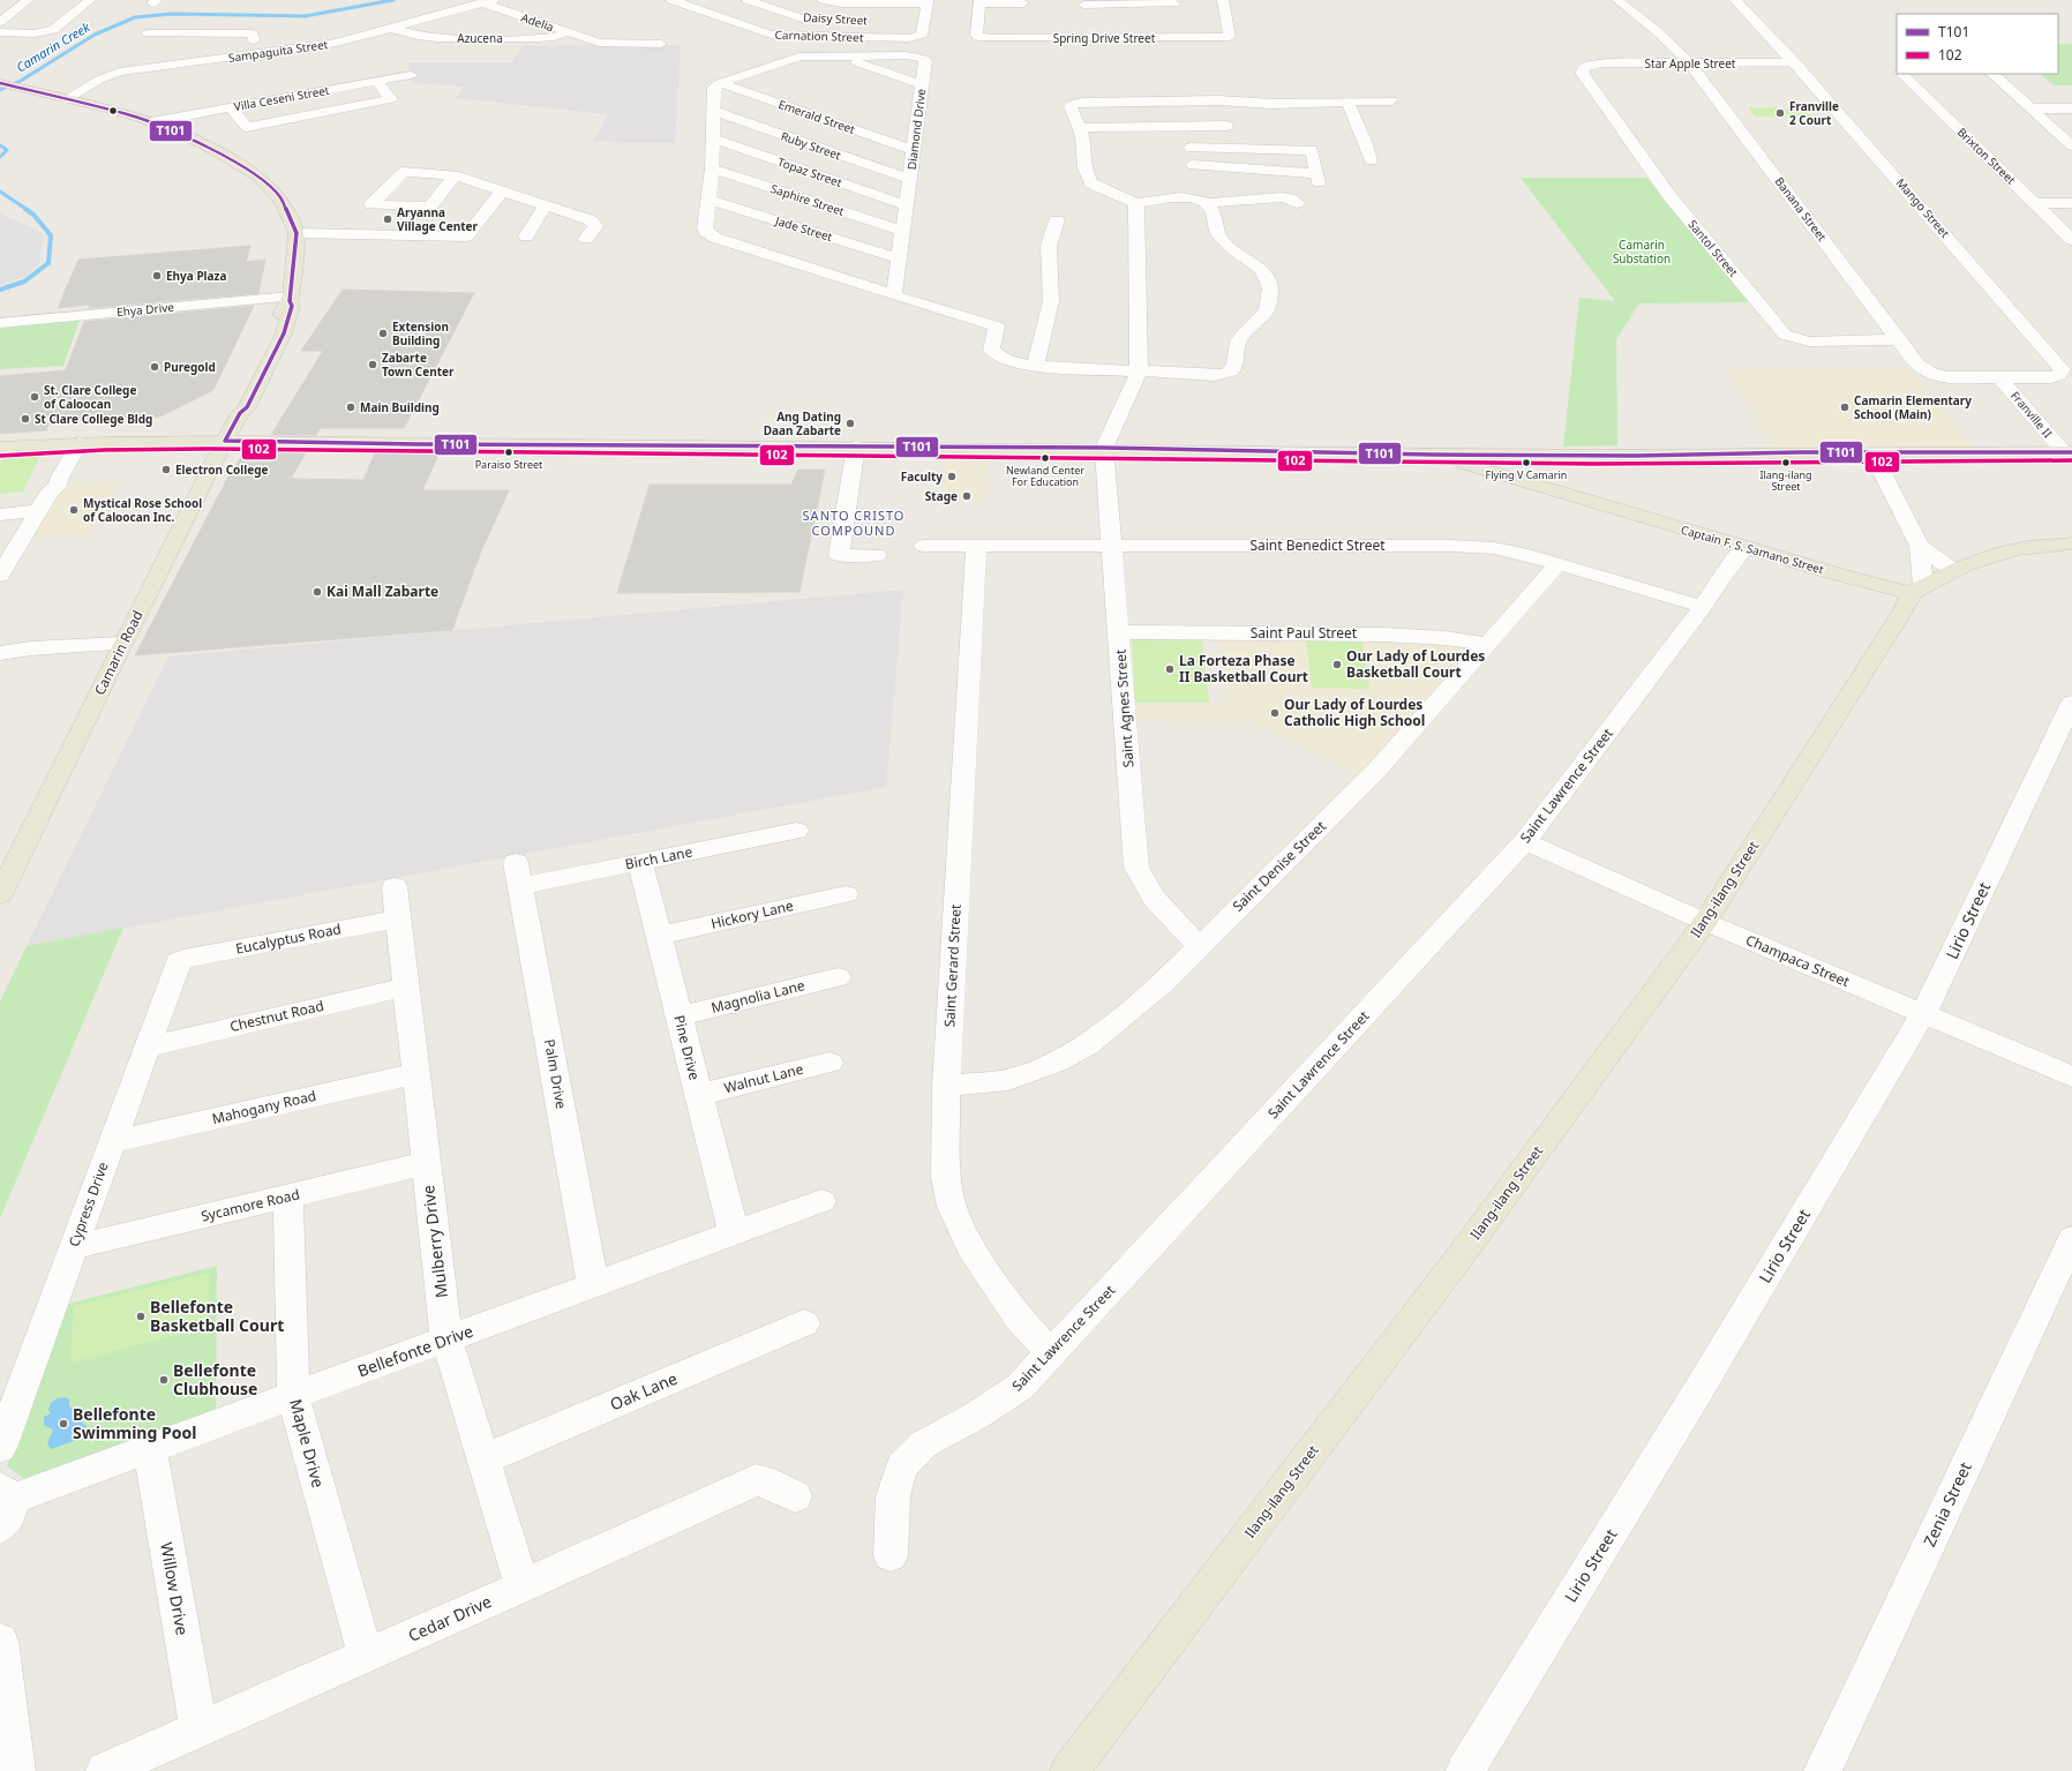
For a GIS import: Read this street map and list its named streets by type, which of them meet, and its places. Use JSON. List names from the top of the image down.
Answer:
{
  "streets": {
    "main road": ["Captain F. S. Samano Street", "Camarin Road", "Ilang-ilang Street"],
    "street": [
      "Daisy Street",
      "Adelia",
      "Carnation Street",
      "Azucena",
      "Spring Drive Street",
      "Sampaguita Street",
      "Star Apple Street",
      "Villa Ceseni Street",
      "Emerald Street",
      "Diamond Drive",
      "Ruby Street",
      "Brixton Street",
      "Topaz Street",
      "Saphire Street",
      "Mango Street",
      "Banana Street",
      "Jade Street",
      "Santol Street",
      "Ehya Drive",
      "Franville II",
      "Saint Benedict Street",
      "Saint Paul Street",
      "Saint Agnes Street",
      "Saint Lawrence Street",
      "Birch Lane",
      "Saint Denise Street",
      "Hickory Lane",
      "Lirio Street",
      "Eucalyptus Road",
      "Champaca Street",
      "Saint Gerard Street",
      "Magnolia Lane",
      "Chestnut Road",
      "Pine Drive",
      "Palm Drive",
      "Walnut Lane",
      "Mahogany Road",
      "Cypress Drive",
      "Sycamore Road",
      "Mulberry Drive",
      "Bellefonte Drive",
      "Oak Lane",
      "Maple Drive",
      "Zenia Street",
      "Willow Drive",
      "Cedar Drive"
    ]
  },
  "crossings": [
    ["Adelia", "Azucena"],
    ["Adelia", "Sampaguita Street"],
    ["Azucena", "Sampaguita Street"],
    ["Sampaguita Street", "Camarin Road"],
    ["Star Apple Street", "Mango Street"],
    ["Star Apple Street", "Banana Street"],
    ["Star Apple Street", "Santol Street"],
    ["Villa Ceseni Street", "Camarin Road"],
    ["Emerald Street", "Diamond Drive"],
    ["Diamond Drive", "Ruby Street"],
    ["Diamond Drive", "Topaz Street"],
    ["Diamond Drive", "Saphire Street"],
    ["Diamond Drive", "Jade Street"],
    ["Mango Street", "Banana Street"],
    ["Mango Street", "Franville II"],
    ["Banana Street", "Santol Street"],
    ["Banana Street", "Franville II"],
    ["Ehya Drive", "Camarin Road"],
    ["Saint Benedict Street", "Saint Agnes Street"],
    ["Saint Benedict Street", "Saint Lawrence Street"],
    ["Saint Benedict Street", "Saint Denise Street"],
    ["Saint Benedict Street", "Saint Gerard Street"],
    ["Captain F. S. Samano Street", "Saint Lawrence Street"],
    ["Captain F. S. Samano Street", "Ilang-ilang Street"],
    ["Saint Paul Street", "Saint Agnes Street"],
    ["Saint Paul Street", "Saint Denise Street"],
    ["Saint Agnes Street", "Saint Denise Street"],
    ["Saint Lawrence Street", "Champaca Street"],
    ["Saint Lawrence Street", "Saint Gerard Street"],
    ["Birch Lane", "Pine Drive"],
    ["Birch Lane", "Palm Drive"],
    ["Saint Denise Street", "Saint Gerard Street"],
    ["Ilang-ilang Street", "Champaca Street"],
    ["Hickory Lane", "Pine Drive"],
    ["Lirio Street", "Champaca Street"],
    ["Eucalyptus Road", "Cypress Drive"],
    ["Eucalyptus Road", "Mulberry Drive"],
    ["Magnolia Lane", "Pine Drive"],
    ["Chestnut Road", "Cypress Drive"],
    ["Chestnut Road", "Mulberry Drive"],
    ["Pine Drive", "Walnut Lane"],
    ["Pine Drive", "Bellefonte Drive"],
    ["Palm Drive", "Bellefonte Drive"],
    ["Mahogany Road", "Cypress Drive"],
    ["Mahogany Road", "Mulberry Drive"],
    ["Cypress Drive", "Sycamore Road"],
    ["Sycamore Road", "Mulberry Drive"],
    ["Sycamore Road", "Maple Drive"],
    ["Mulberry Drive", "Bellefonte Drive"],
    ["Mulberry Drive", "Oak Lane"],
    ["Mulberry Drive", "Cedar Drive"],
    ["Bellefonte Drive", "Maple Drive"],
    ["Bellefonte Drive", "Willow Drive"],
    ["Maple Drive", "Cedar Drive"],
    ["Willow Drive", "Cedar Drive"]
  ],
  "districts": ["SANTO CRISTO COMPOUND"],
  "water": ["Camarin Creek"],
  "parks": ["Camarin Substation"],
  "places": [
    "Franville 2 Court",
    "Aryanna Village Center",
    "Ehya Plaza",
    "Extension Building",
    "Zabarte Town Center",
    "Puregold",
    "St. Clare College of Caloocan",
    "Main Building",
    "Camarin Elementary School (Main)",
    "St Clare College Bldg",
    "Ang Dating Daan Zabarte",
    "Paraiso Street",
    "Newland Center For Education",
    "Flying V Camarin",
    "Ilang-ilang Street",
    "Electron College",
    "Faculty",
    "Stage",
    "Mystical Rose School of Caloocan Inc.",
    "Kai Mall Zabarte",
    "Our Lady of Lourdes Basketball Court",
    "La Forteza Phase II Basketball Court",
    "Our Lady of Lourdes Catholic High School",
    "Bellefonte Basketball Court",
    "Bellefonte Clubhouse",
    "Bellefonte Swimming Pool"
  ],
  "lines": ["transit line T101", "transit line 102"],
  "legend": ["T101", "102"]
}
